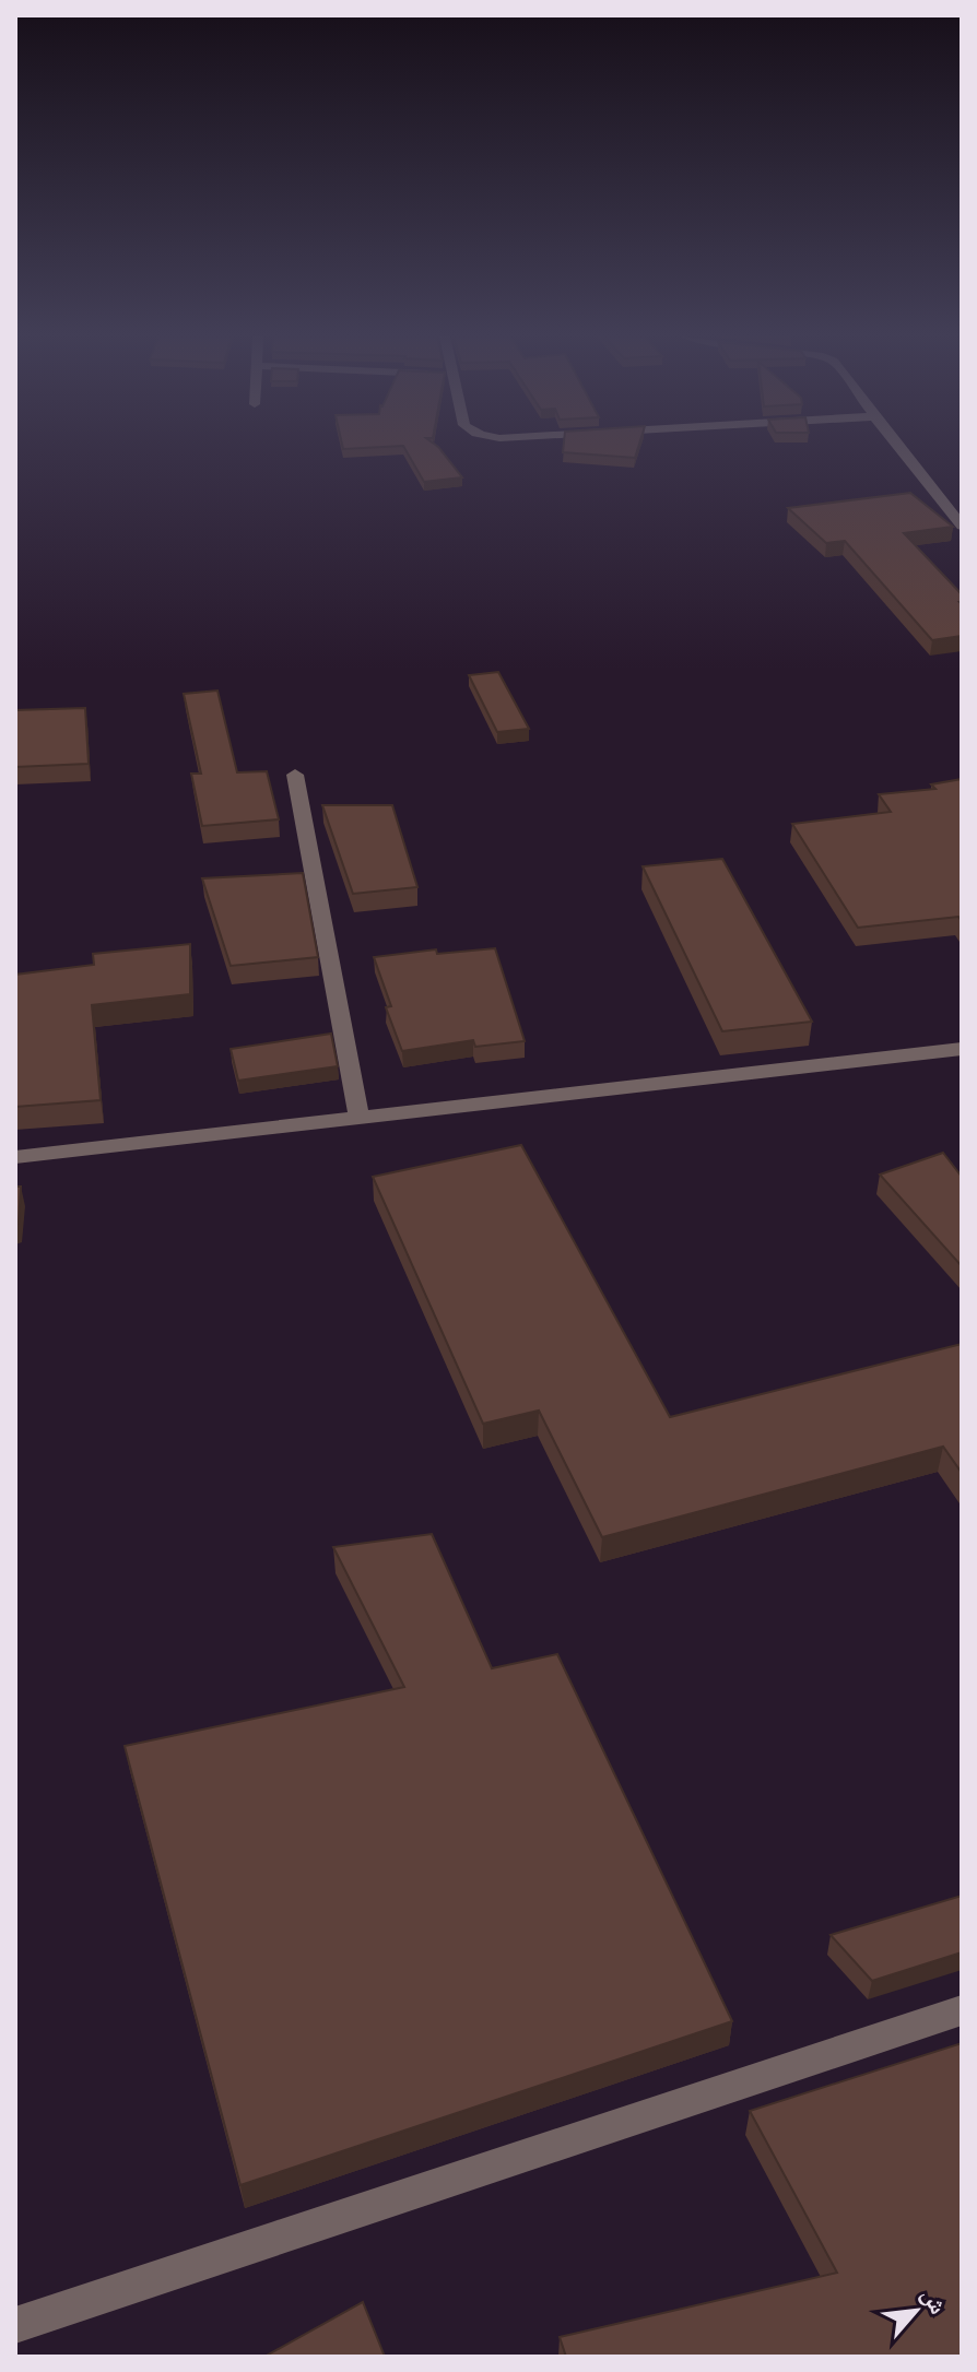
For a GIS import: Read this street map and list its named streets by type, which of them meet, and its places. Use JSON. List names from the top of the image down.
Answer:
{
  "north": "top right"
}
